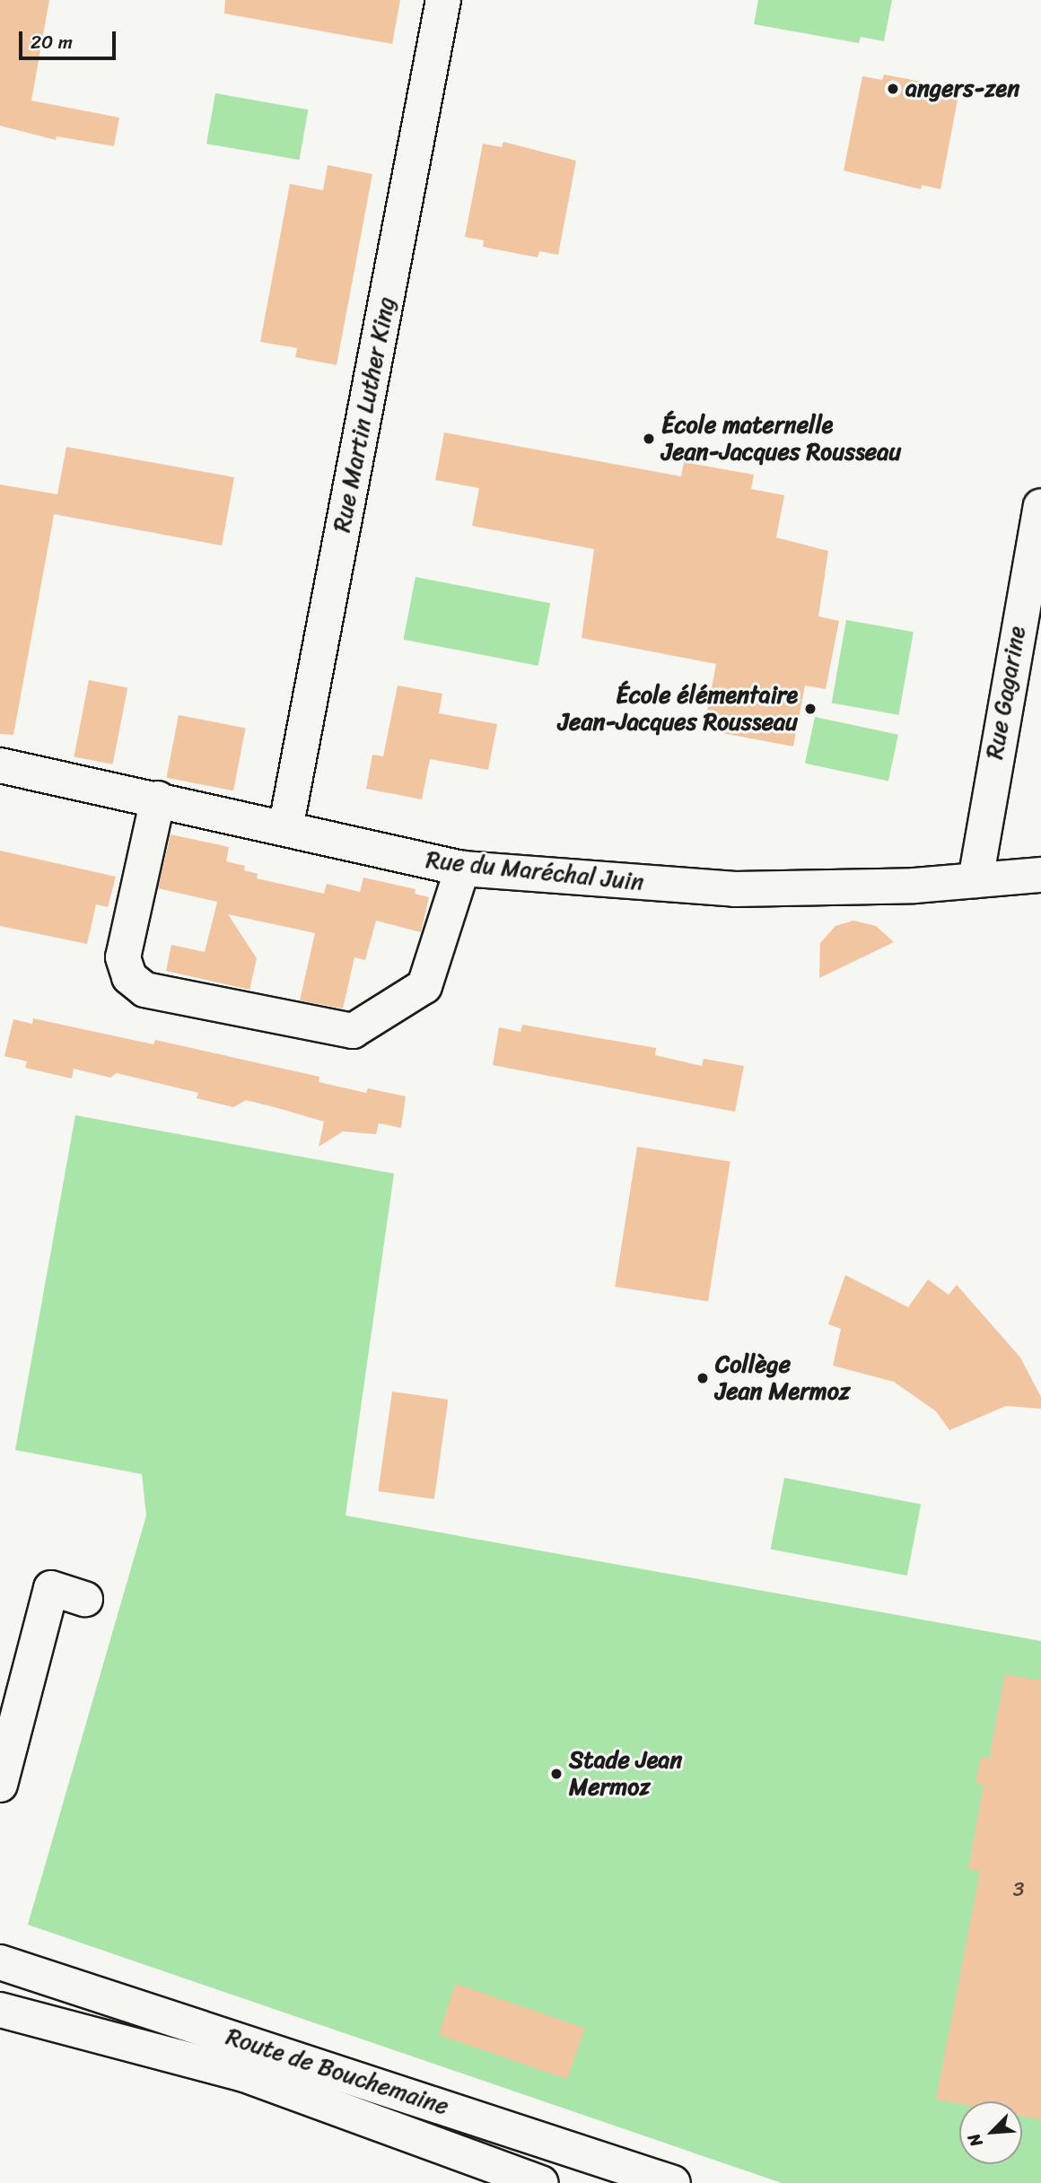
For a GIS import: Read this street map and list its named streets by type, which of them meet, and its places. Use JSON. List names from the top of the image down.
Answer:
{
  "streets": {
    "street": [
      "Rue Martin Luther King",
      "Rue Gagarine",
      "Rue du Maréchal Juin",
      "Route de Bouchemaine"
    ]
  },
  "crossings": [
    ["Rue Martin Luther King", "Rue du Maréchal Juin"],
    ["Rue Gagarine", "Rue du Maréchal Juin"]
  ],
  "places": [
    "angers-zen",
    "École maternelle Jean-Jacques Rousseau",
    "École élémentaire Jean-Jacques Rousseau",
    "Collège Jean Mermoz",
    "Stade Jean Mermoz"
  ],
  "house_numbers": ["3"],
  "scale_bar": "20 m",
  "north": "bottom left"
}
